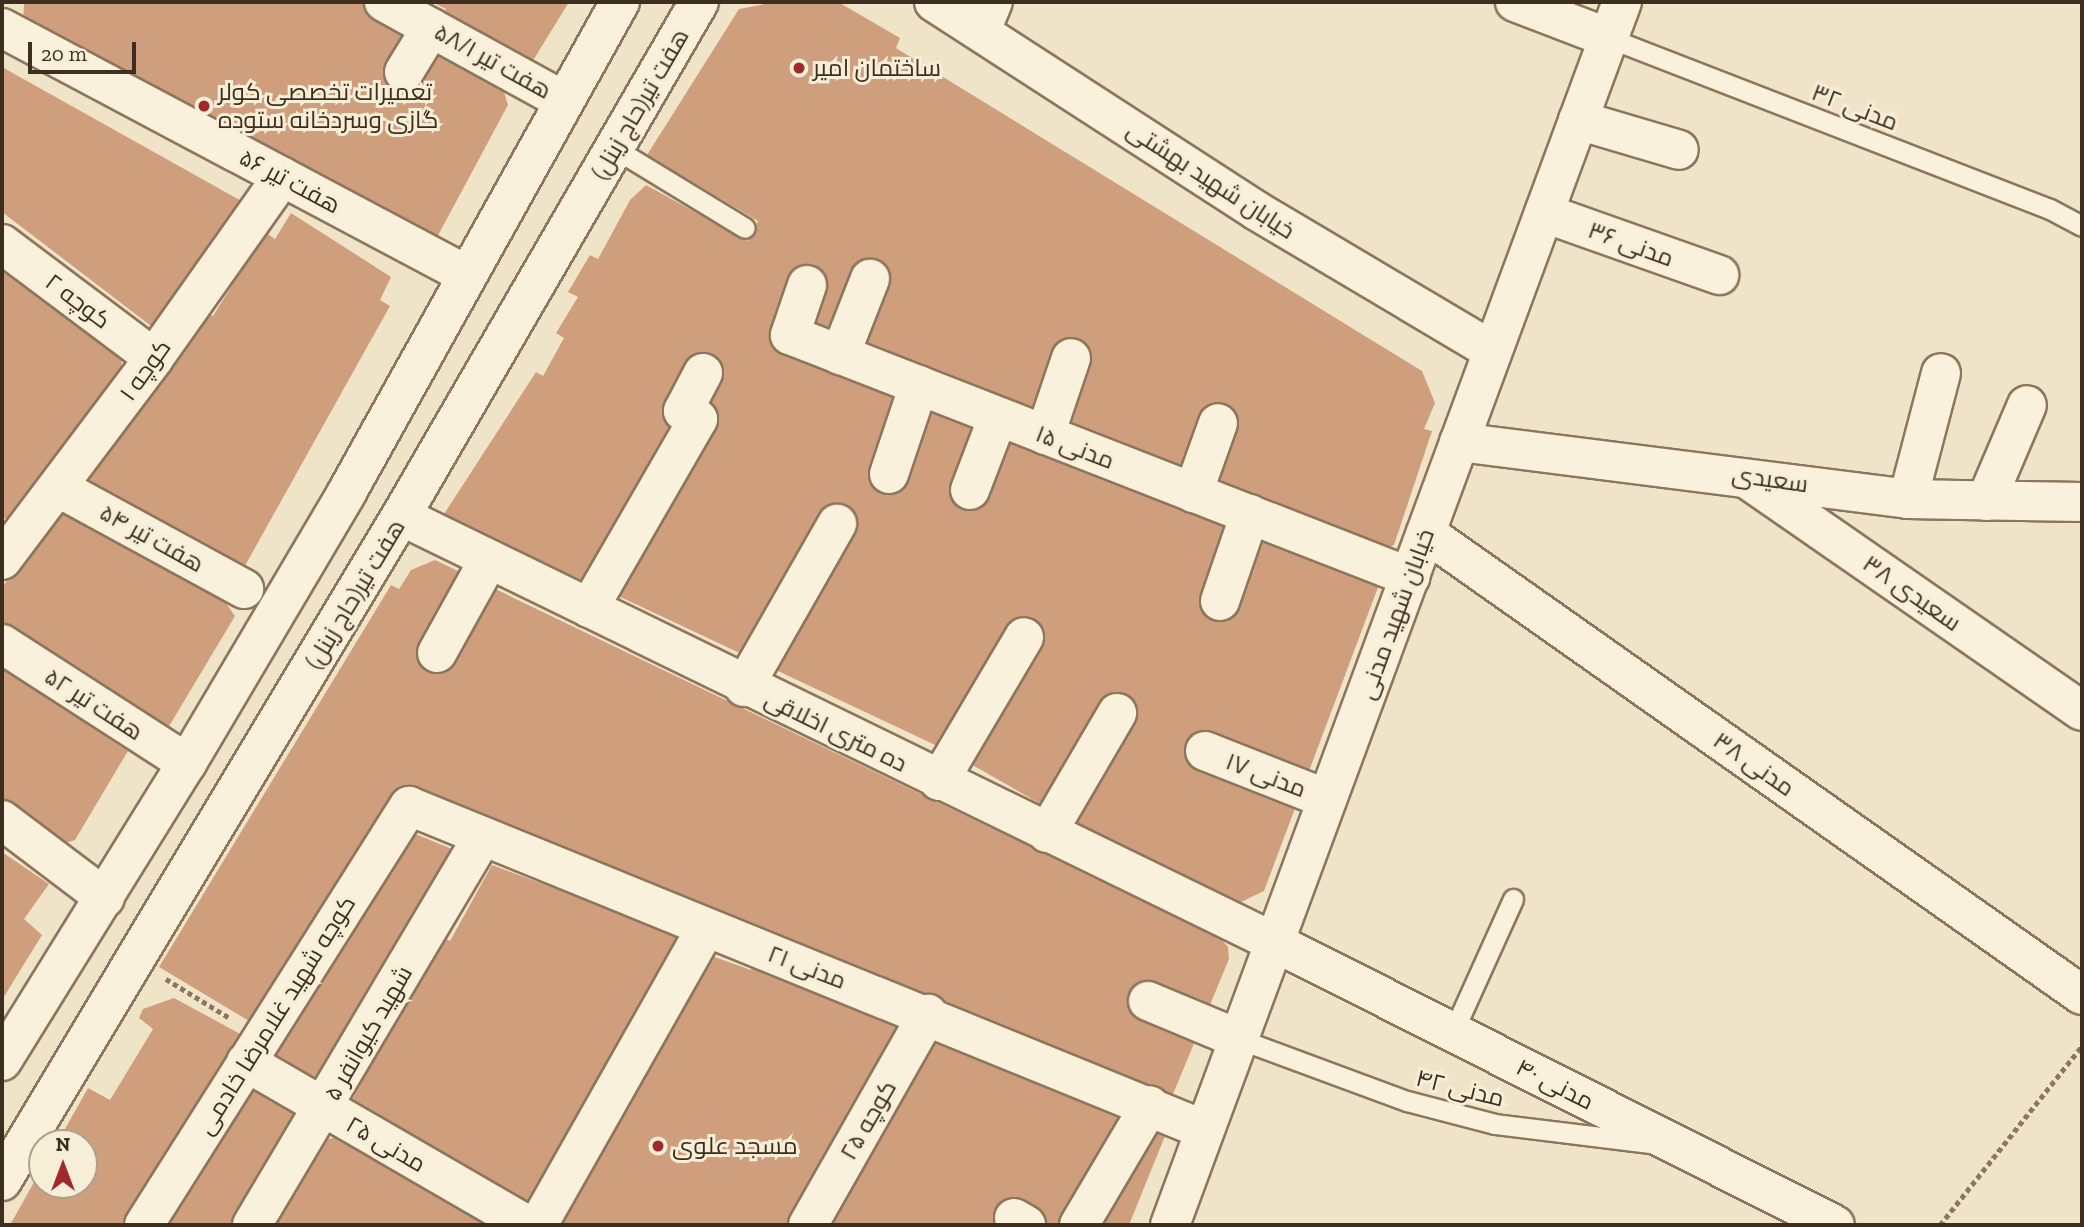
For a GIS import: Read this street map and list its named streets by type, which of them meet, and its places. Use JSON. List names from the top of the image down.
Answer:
{
  "streets": {
    "street": [
      "هفت تیر ۵۸/۱",
      "هفت تیر(حاج زینل)",
      "خیابان شهید بهشتی",
      "هفت تیر ۵۶",
      "مدنی ۳۶",
      "کوچه ۲",
      "کوچه ۱",
      "مدنی ۱۵",
      "سعیدی",
      "هفت تیر ۵۴",
      "سعیدی ۳۸",
      "خیابان شهید مدنی",
      "هفت تیر ۵۲",
      "ده متری اخلاقی",
      "مدنی ۳۸",
      "مدنی ۱۷",
      "مدنی ۲۱",
      "کوچه شهید غلامرضا خادمی",
      "شهید کیوانفر ۵",
      "مدنی ۴۰",
      "کوچه ۲۵",
      "مدنی ۲۵"
    ],
    "lane": ["مدنی ۳۲", "مدنی ۴۲"]
  },
  "crossings": [
    ["هفت تیر(حاج زینل)", "ده متری اخلاقی"],
    ["مدنی ۳۲", "خیابان شهید مدنی"],
    ["خیابان شهید بهشتی", "خیابان شهید مدنی"],
    ["هفت تیر ۵۶", "کوچه ۱"],
    ["مدنی ۳۶", "خیابان شهید مدنی"],
    ["کوچه ۲", "کوچه ۱"],
    ["کوچه ۱", "هفت تیر ۵۴"],
    ["مدنی ۱۵", "خیابان شهید مدنی"],
    ["سعیدی", "سعیدی ۳۸"],
    ["سعیدی", "خیابان شهید مدنی"],
    ["خیابان شهید مدنی", "ده متری اخلاقی"],
    ["خیابان شهید مدنی", "مدنی ۳۸"],
    ["خیابان شهید مدنی", "مدنی ۱۷"],
    ["خیابان شهید مدنی", "مدنی ۲۱"],
    ["خیابان شهید مدنی", "مدنی ۴۰"],
    ["خیابان شهید مدنی", "مدنی ۴۲"],
    ["ده متری اخلاقی", "مدنی ۴۰"],
    ["مدنی ۲۱", "کوچه شهید غلامرضا خادمی"],
    ["مدنی ۲۱", "شهید کیوانفر ۵"],
    ["مدنی ۲۱", "کوچه ۲۵"],
    ["کوچه شهید غلامرضا خادمی", "مدنی ۲۵"],
    ["شهید کیوانفر ۵", "مدنی ۲۵"],
    ["مدنی ۴۰", "مدنی ۴۲"]
  ],
  "places": ["ساختمان امیر", "تعمیرات تخصصی کولر گازی وسردخانه ستوده", "مسجد علوی"],
  "scale_bar": "20 m",
  "north": "top"
}
